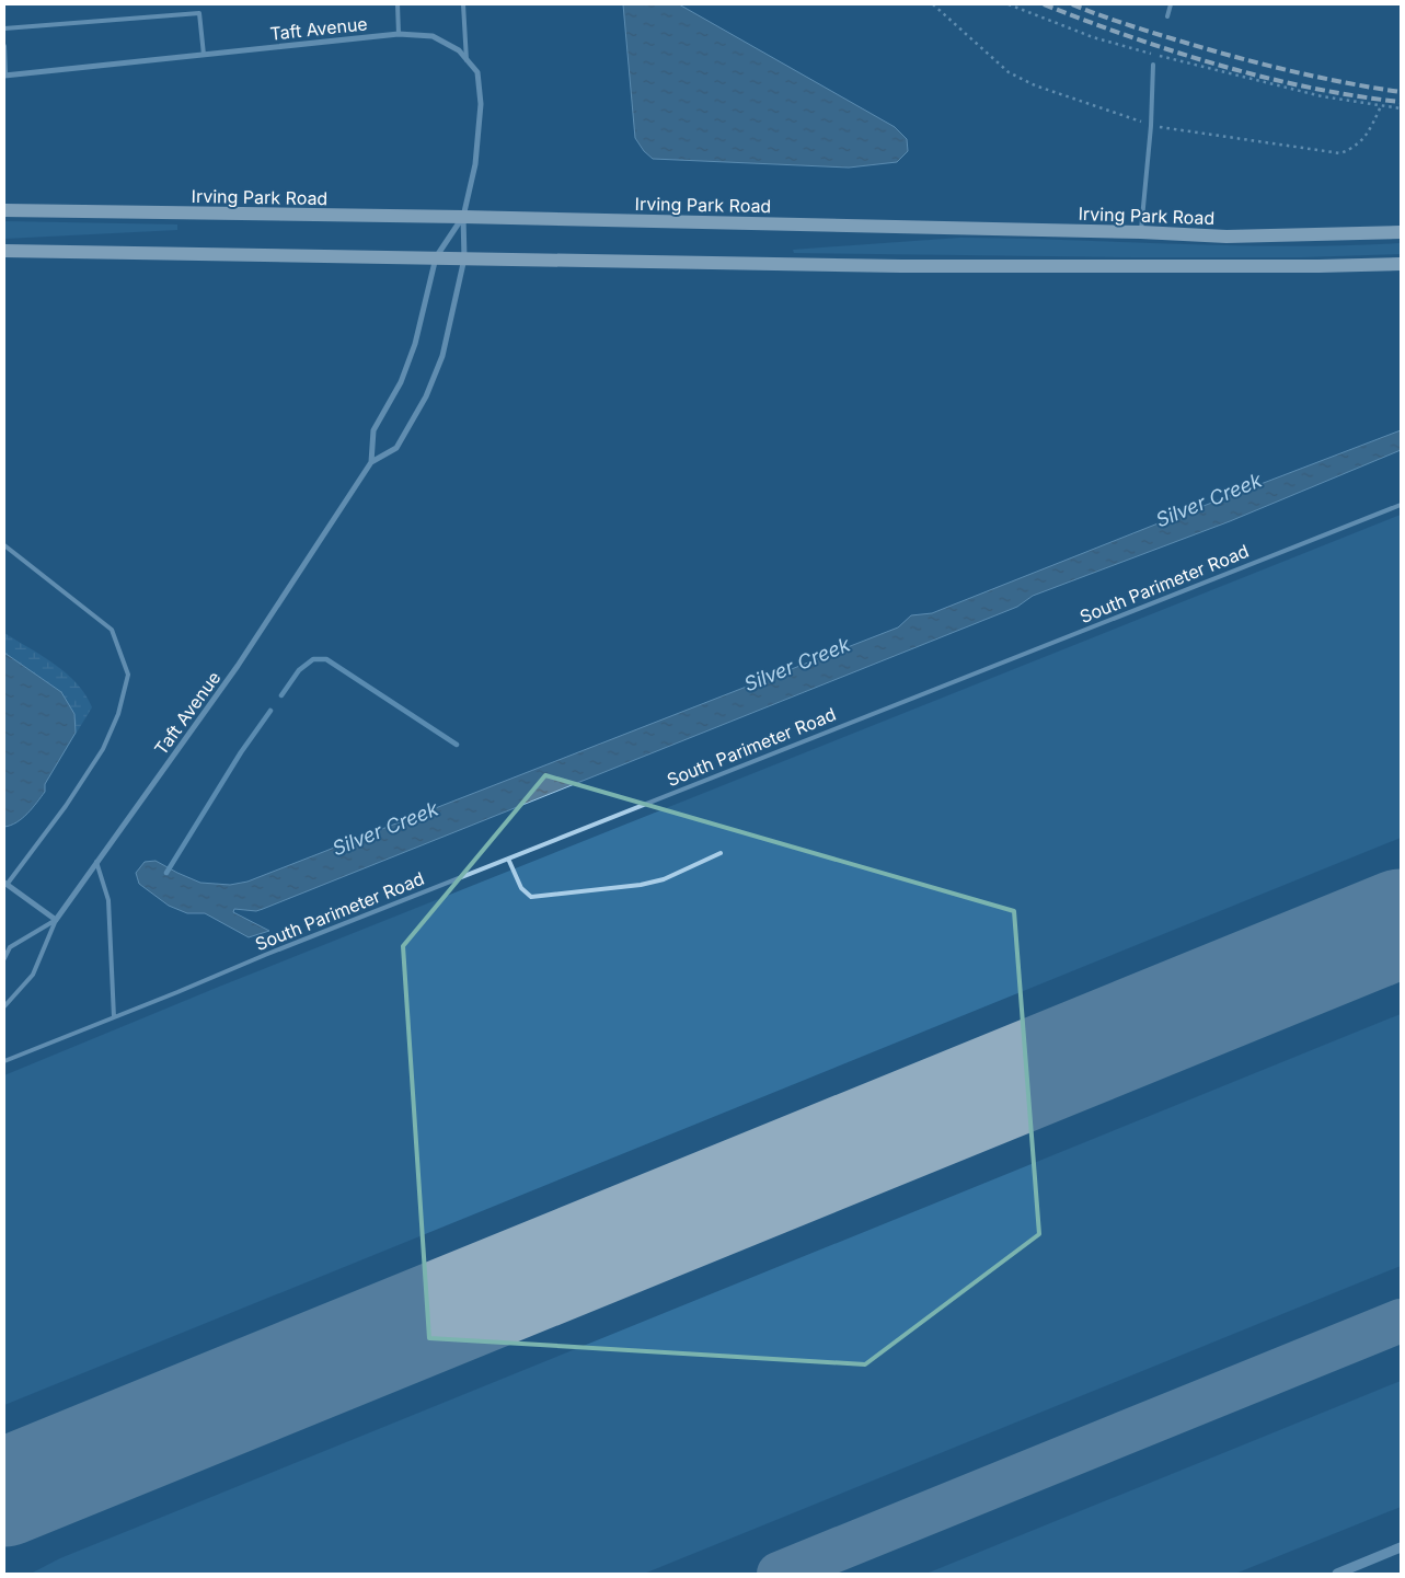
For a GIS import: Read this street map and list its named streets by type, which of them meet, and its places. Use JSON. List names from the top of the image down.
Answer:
{
  "streets": {
    "main road": ["Irving Park Road"],
    "street": ["Taft Avenue"],
    "lane": ["South Parimeter Road"]
  },
  "crossings": [
    ["Taft Avenue", "Irving Park Road"]
  ],
  "water": ["Silver Creek"]
}
